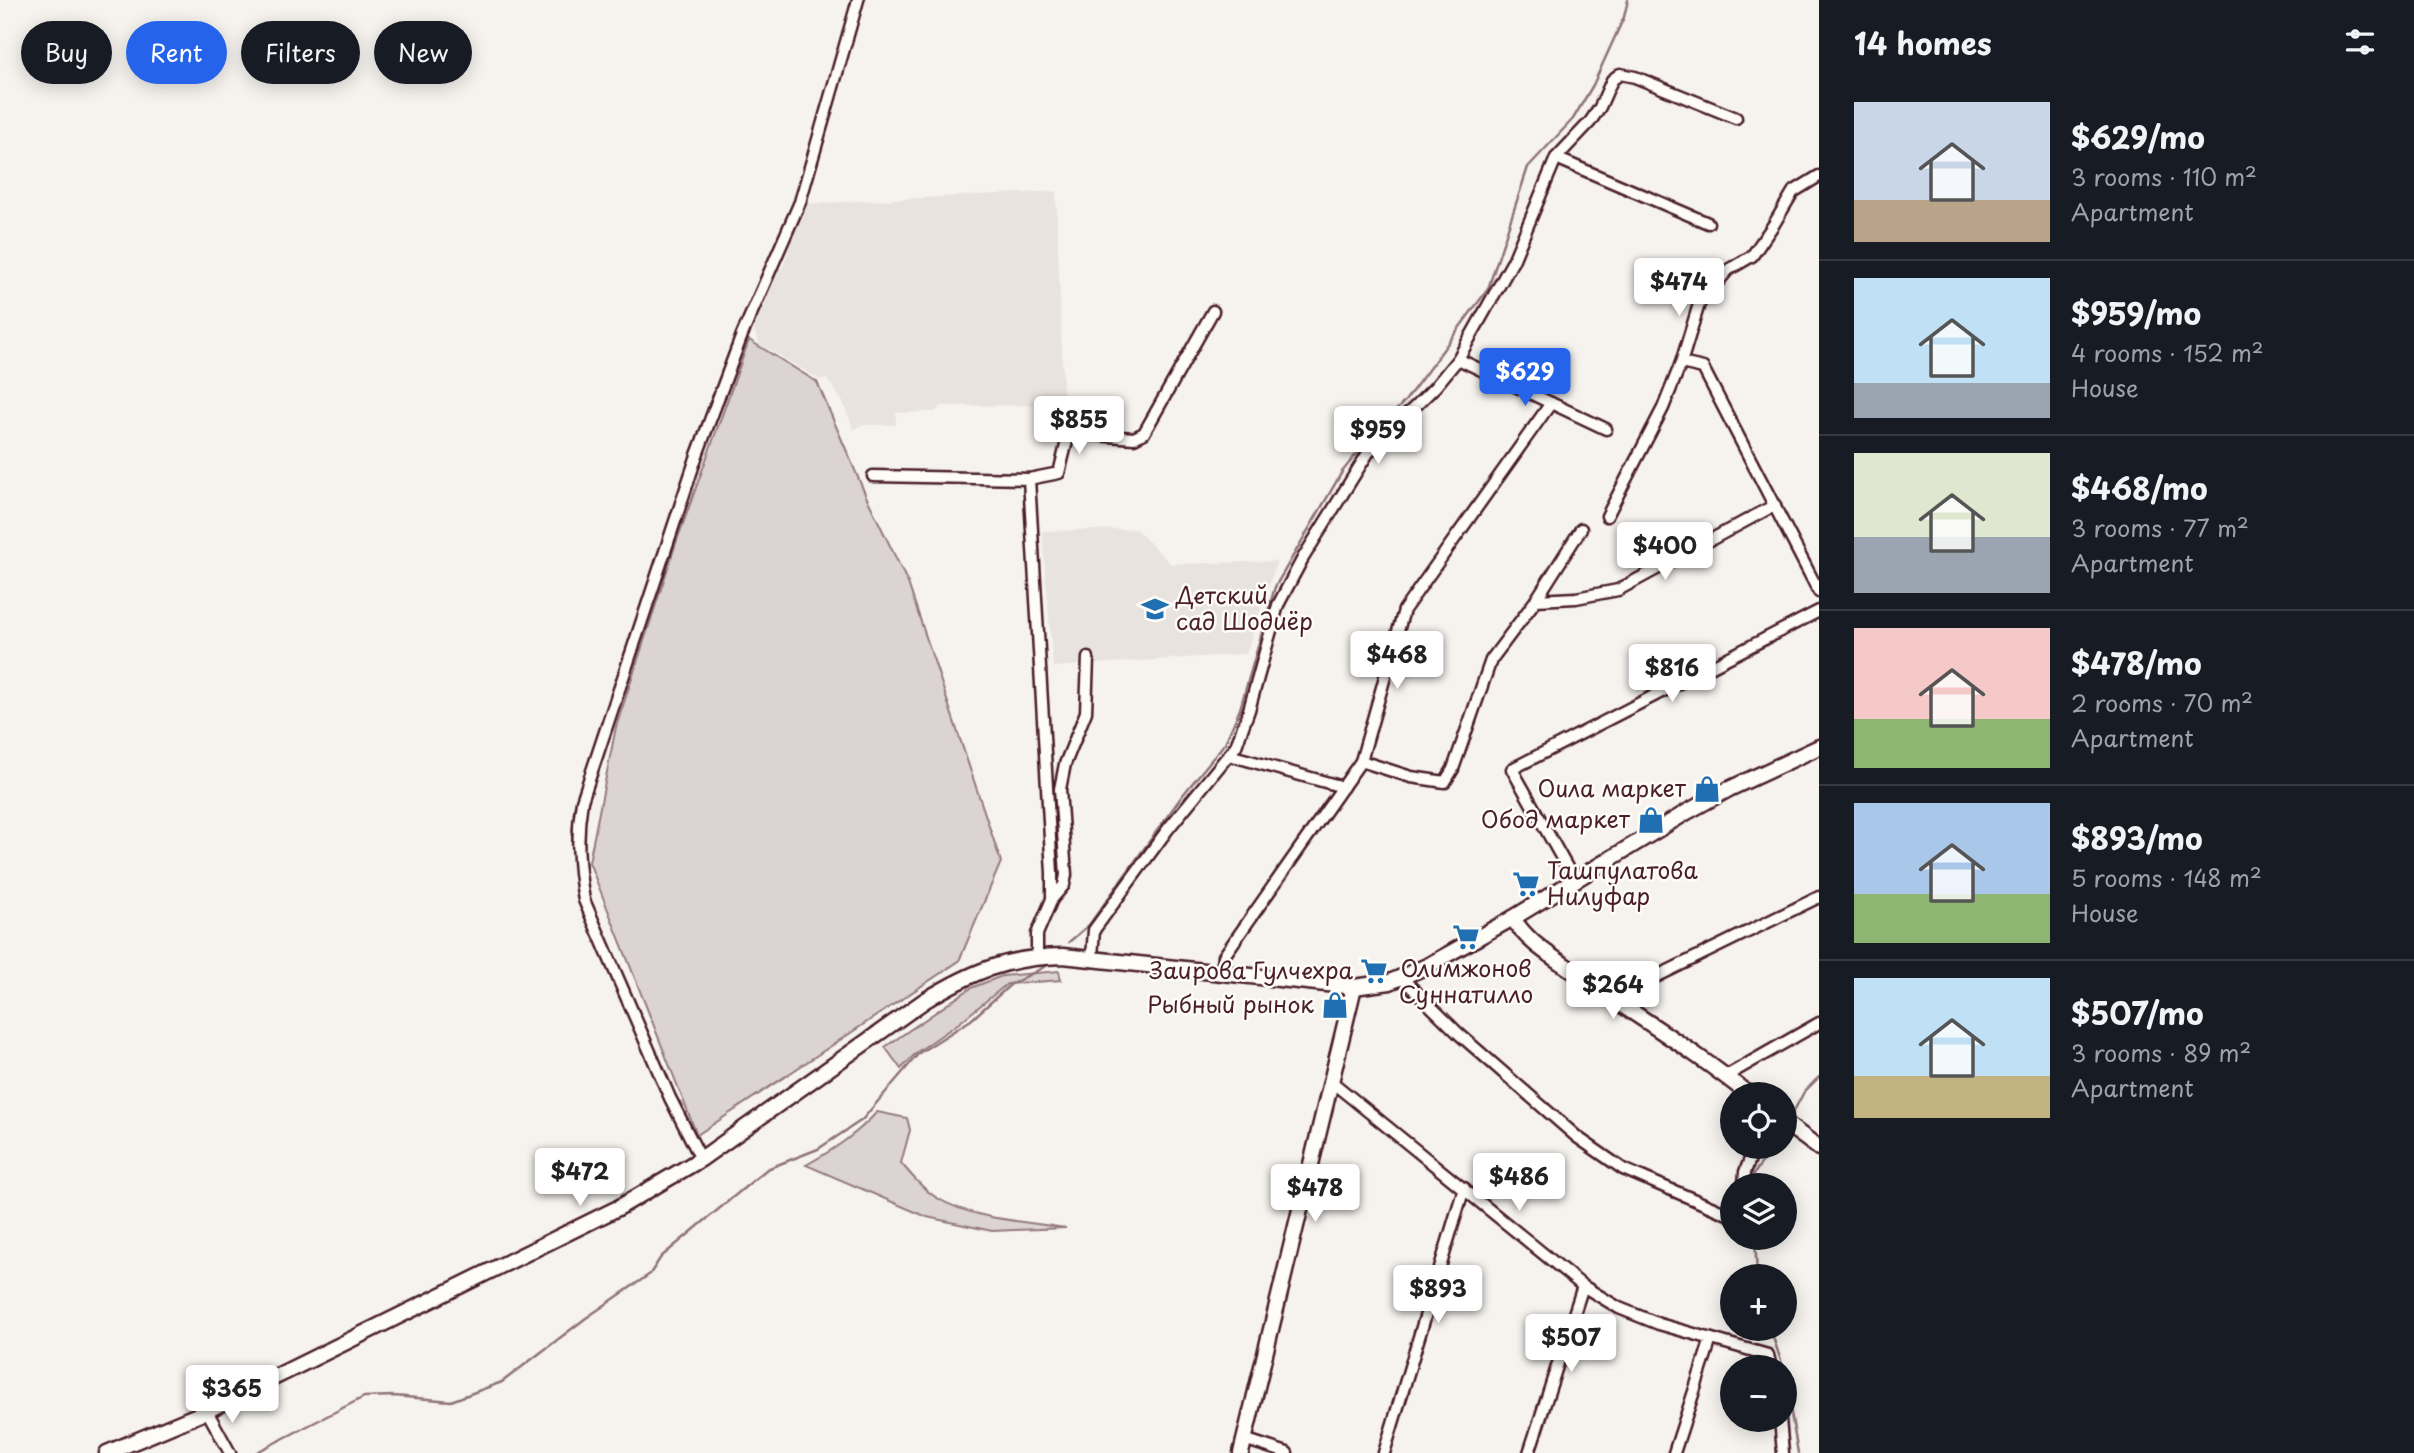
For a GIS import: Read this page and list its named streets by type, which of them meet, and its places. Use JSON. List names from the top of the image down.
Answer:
{
  "places": {
    "school or university": ["Детский сад Шодиёр"],
    "shop": ["Оила маркет", "Обод маркет", "Рыбный рынок"],
    "supermarket": ["Ташпулатова Нилуфар", "Олимжонов Суннатилло", "Заирова Гулчехра"]
  },
  "page": {
    "heading": "14 homes",
    "chip": [
      "Buy",
      "Rent",
      "Filters",
      "New"
    ],
    "list": [
      {
        "name": "$629/mo",
        "note": "3 rooms · 110 m² · Apartment"
      },
      {
        "name": "$959/mo",
        "note": "4 rooms · 152 m² · House"
      },
      {
        "name": "$468/mo",
        "note": "3 rooms · 77 m² · Apartment"
      },
      {
        "name": "$478/mo",
        "note": "2 rooms · 70 m² · Apartment"
      },
      {
        "name": "$893/mo",
        "note": "5 rooms · 148 m² · House"
      },
      {
        "name": "$507/mo",
        "note": "3 rooms · 89 m² · Apartment"
      }
    ],
    "price": [
      "$474",
      "$629",
      "$855",
      "$959",
      "$400",
      "$468",
      "$816",
      "$264",
      "$472",
      "$486",
      "$478",
      "$893",
      "$507",
      "$365"
    ],
    "map_buttons": ["+", "−"]
  }
}
